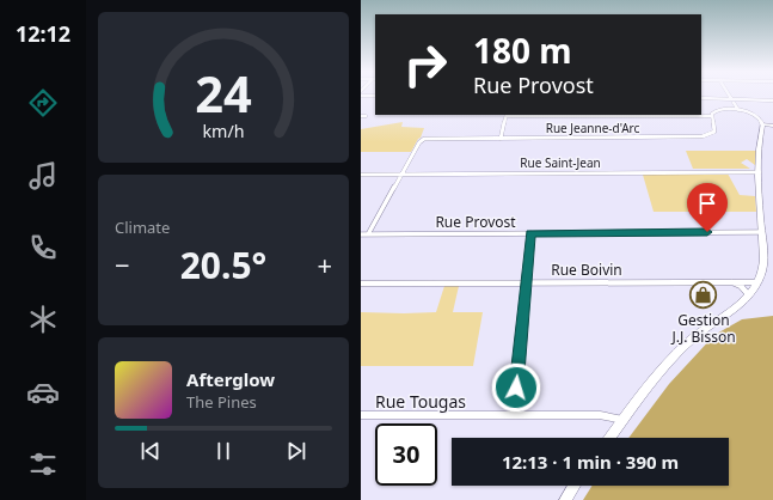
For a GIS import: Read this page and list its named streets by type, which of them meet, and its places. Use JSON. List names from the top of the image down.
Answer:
{
  "streets": {
    "street": [
      "Rue Jeanne-d'Arc",
      "Rue Saint-Jean",
      "Rue Provost",
      "Rue Boivin",
      "Rue Tougas"
    ]
  },
  "crossings": [
    ["Rue Jeanne-d'Arc", "Rue Saint-Jean"]
  ],
  "places": {
    "shop": ["Gestion J.J. Bisson"]
  },
  "page": {
    "tabs": "12:12",
    "turn": ["180 m", "Rue Provost"],
    "tile": "Climate",
    "heat": ["−", "20.5°", "+"],
    "song": ["Afterglow", "The Pines"],
    "limit": "30",
    "trip": "12:13 · 1 min · 390 m",
    "gauge": ["24", "km/h"]
  }
}
